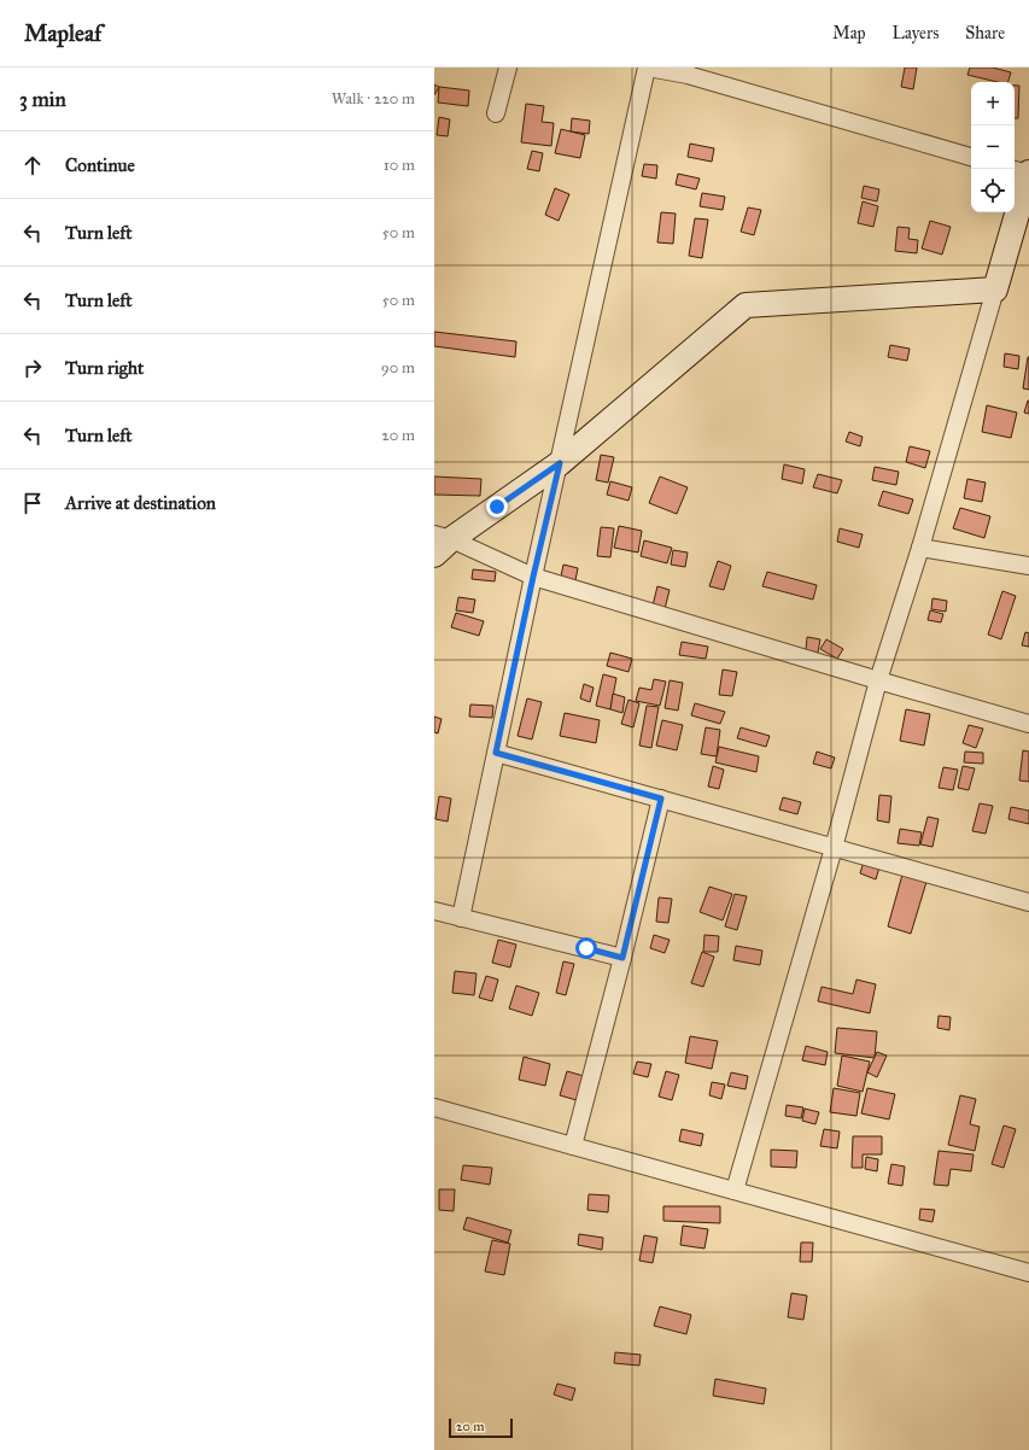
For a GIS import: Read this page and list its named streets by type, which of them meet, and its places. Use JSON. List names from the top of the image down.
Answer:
{
  "scale_bar": "20 m",
  "page": {
    "header": "Mapleaf",
    "nav": ["Map", "Layers", "Share"],
    "heading": ["3 min", "Walk · 220 m"],
    "map_buttons": ["+", "−"],
    "list": [
      ["Continue", "10 m"],
      ["Turn left", "50 m"],
      ["Turn left", "50 m"],
      ["Turn right", "90 m"],
      ["Turn left", "20 m"],
      "Arrive at destination"
    ],
    "scale": "20 m"
  }
}
